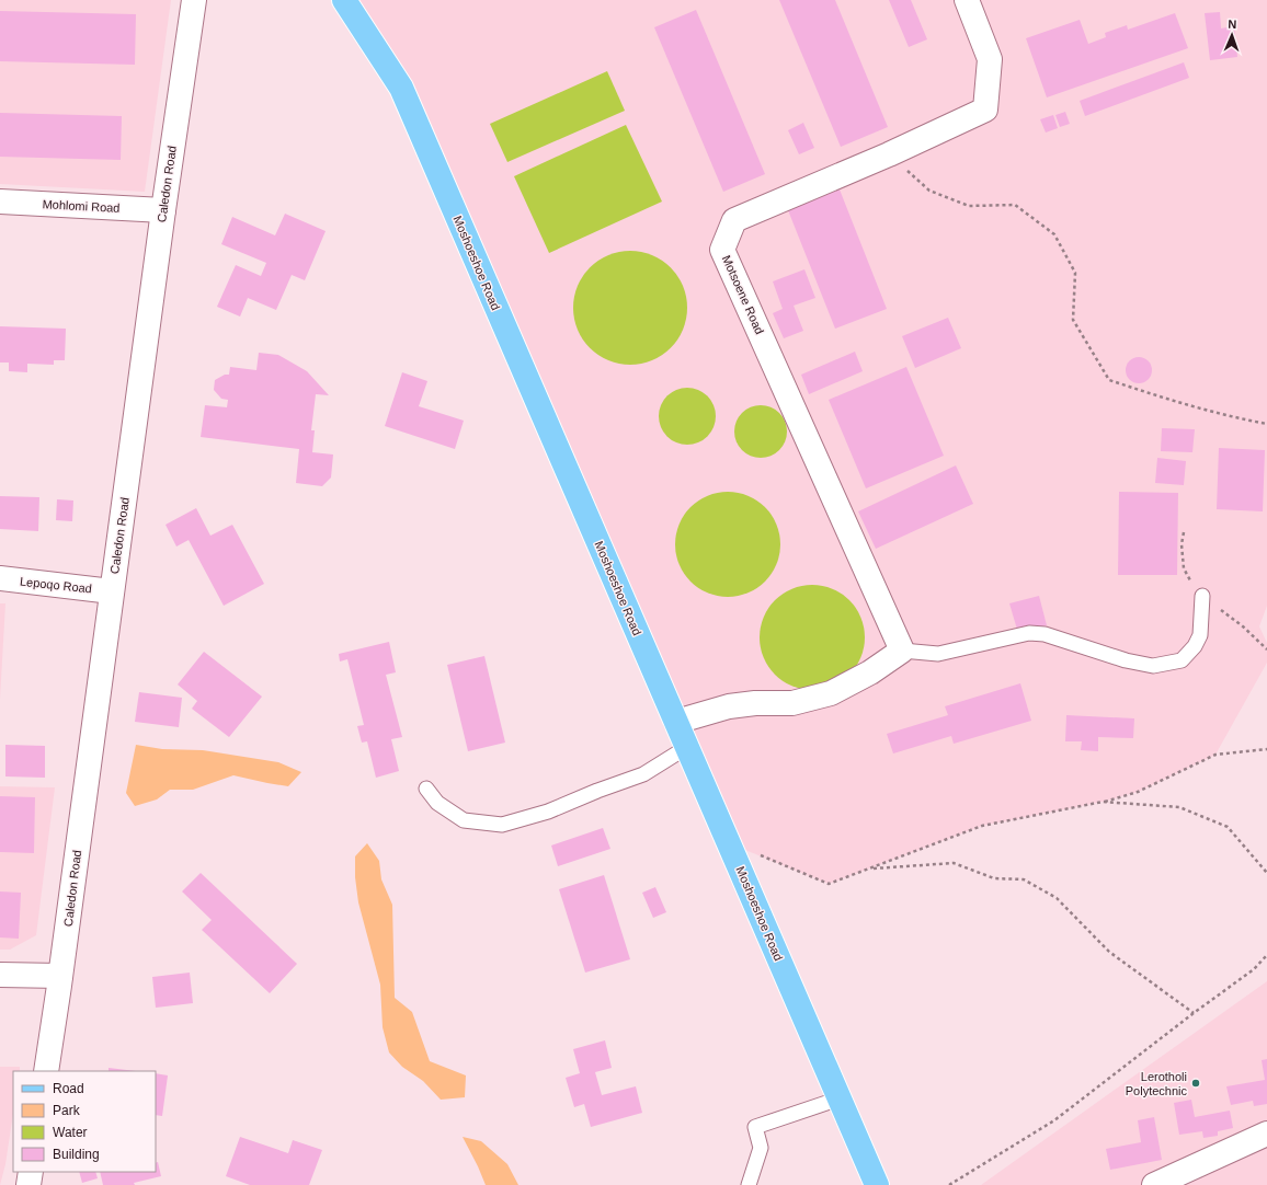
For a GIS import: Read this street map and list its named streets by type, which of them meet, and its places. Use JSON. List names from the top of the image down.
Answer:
{
  "streets": {
    "main road": ["Moshoeshoe Road"],
    "street": [
      "Caledon Road",
      "Mohlomi Road",
      "Motsoene Road",
      "Lepoqo Road"
    ]
  },
  "crossings": [
    ["Caledon Road", "Mohlomi Road"],
    ["Caledon Road", "Lepoqo Road"]
  ],
  "places": ["Lerotholi Polytechnic"],
  "legend": [
    "Road",
    "Park",
    "Water",
    "Building"
  ],
  "north": "top"
}
